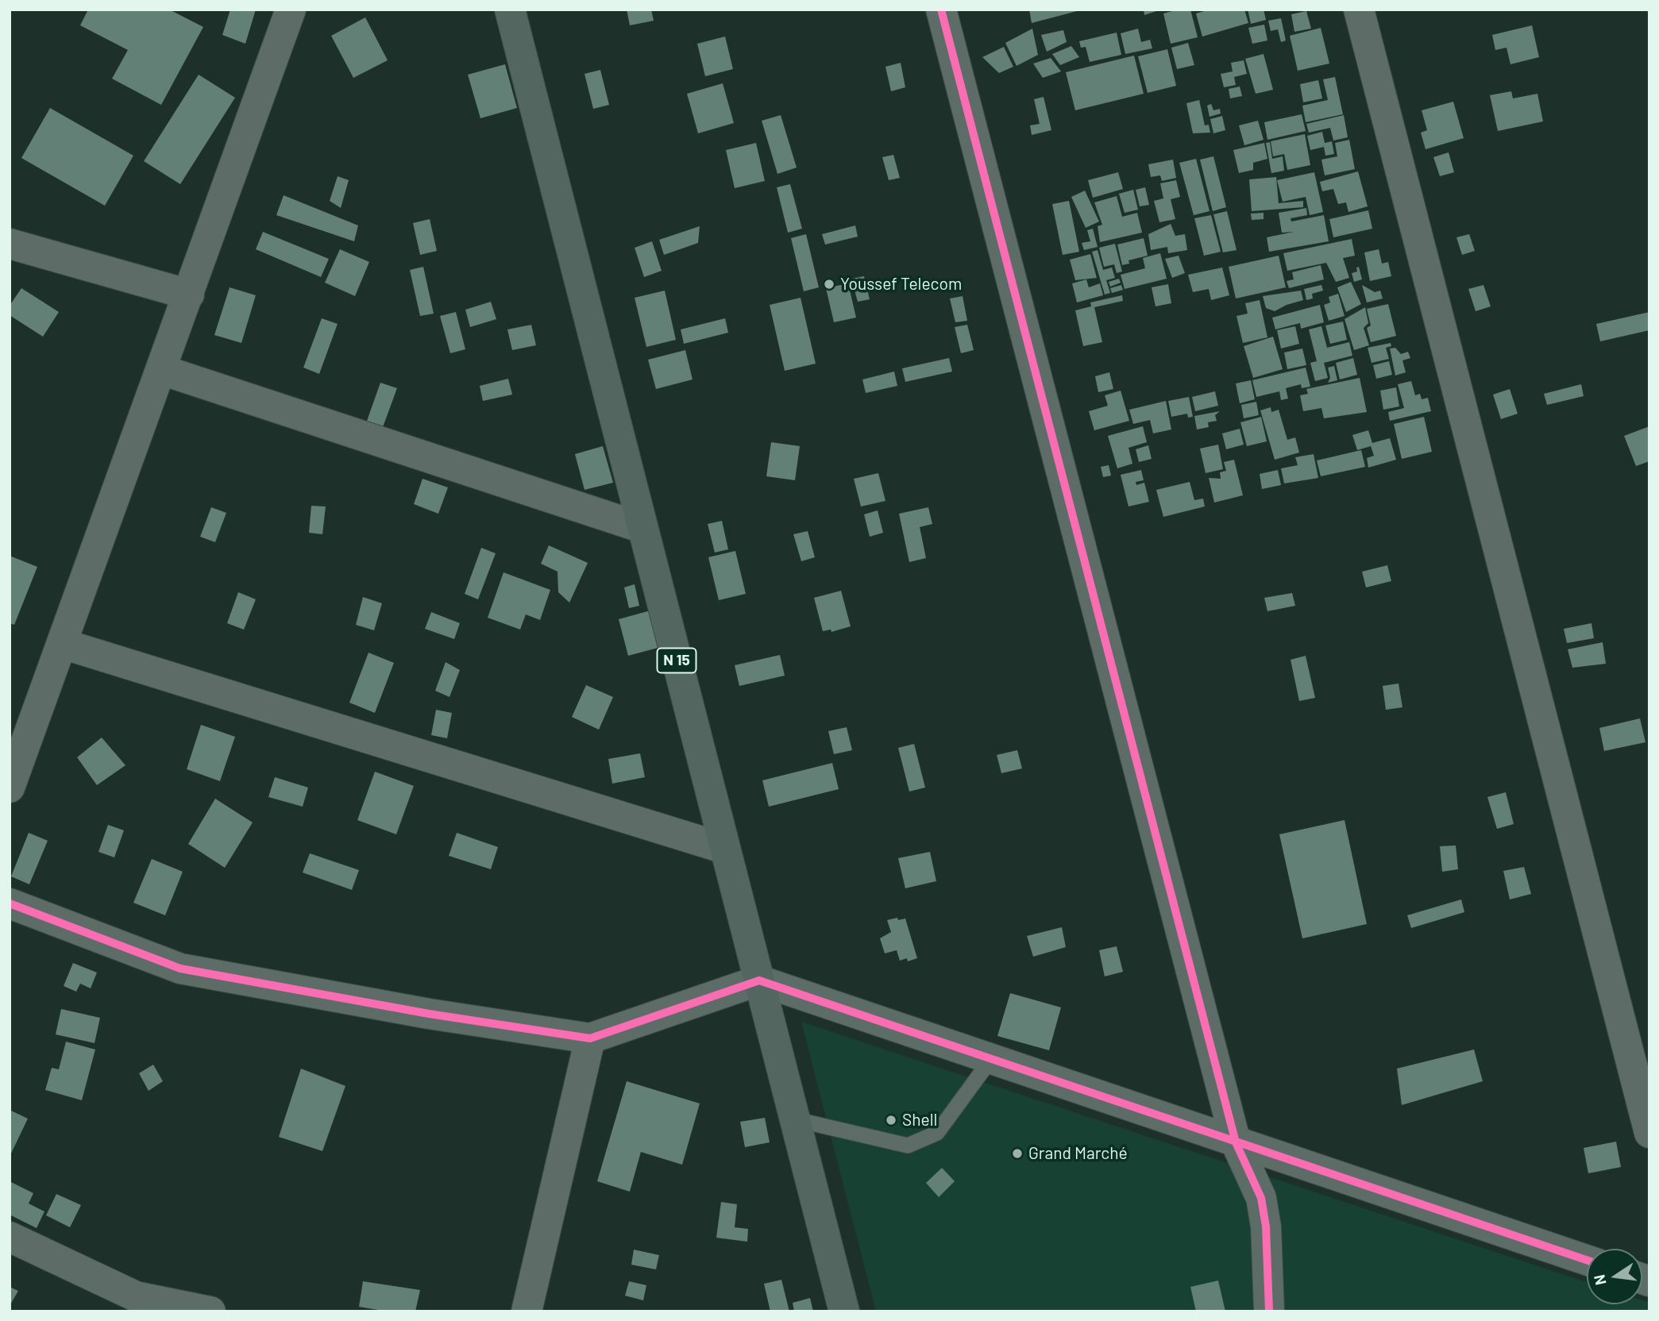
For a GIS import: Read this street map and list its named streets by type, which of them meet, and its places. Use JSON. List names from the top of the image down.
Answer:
{
  "streets": {
    "main road": ["N 15"]
  },
  "places": ["Youssef Telecom", "Shell", "Grand Marché"],
  "north": "left"
}
